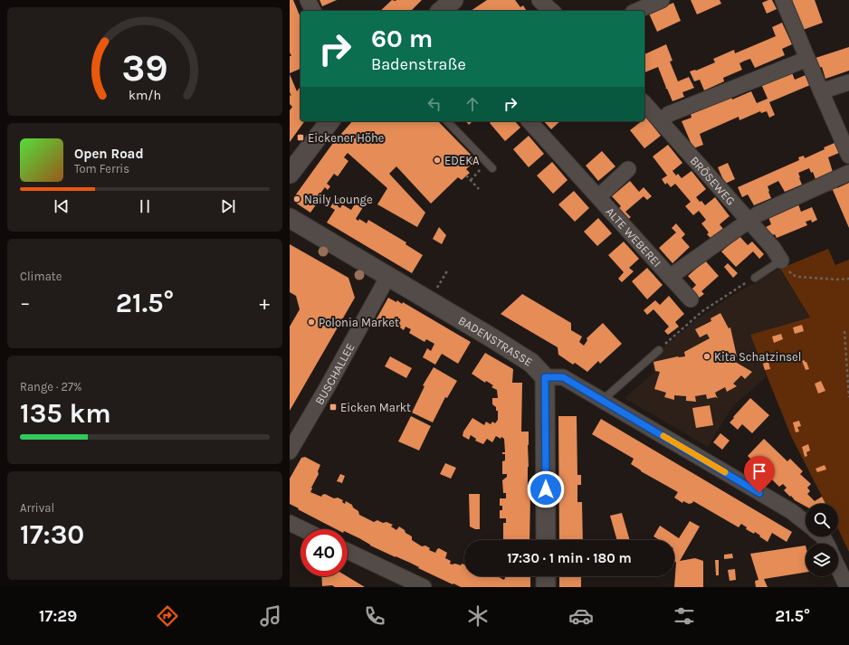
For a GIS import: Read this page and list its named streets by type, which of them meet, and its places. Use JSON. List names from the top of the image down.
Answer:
{
  "streets": {
    "street": [
      "BRÖSEWEG",
      "ALTE WEBEREI",
      "BADENSTRASSE",
      "BUSCHALLEE"
    ]
  },
  "crossings": [
    ["BRÖSEWEG", "ALTE WEBEREI"],
    ["BADENSTRASSE", "BUSCHALLEE"]
  ],
  "places": {
    "transit": ["Eickener Höhe", "Eicken Markt"],
    "other": [
      "EDEKA",
      "Naily Lounge",
      "Polonia Market",
      "Kita Schatzinsel"
    ]
  },
  "page": {
    "turn": ["60 m", "Badenstraße"],
    "song": ["Open Road", "Tom Ferris"],
    "tile": [
      "Climate",
      ["Range · 27%", "135 km"],
      ["Arrival", "17:30"]
    ],
    "heat": ["−", "21.5°", "+"],
    "limit": "40",
    "trip": "17:30 · 1 min · 180 m",
    "tabs": ["17:29", "21.5°"],
    "gauge": ["39", "km/h"]
  }
}
